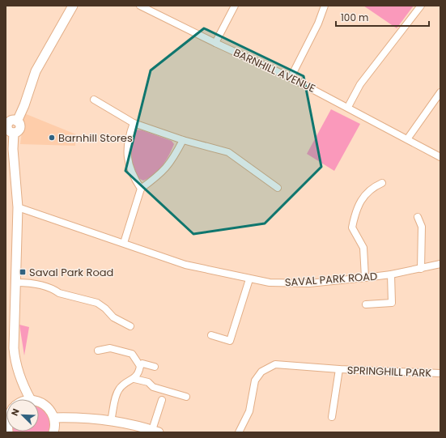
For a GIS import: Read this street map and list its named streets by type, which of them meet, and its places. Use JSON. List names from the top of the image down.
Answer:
{
  "streets": {
    "street": ["BARNHILL AVENUE", "SAVAL PARK ROAD", "SPRINGHILL PARK"]
  },
  "places": {
    "other": ["Barnhill Stores"],
    "transit": ["Saval Park Road"]
  },
  "scale_bar": "100 m",
  "north": "top left"
}
